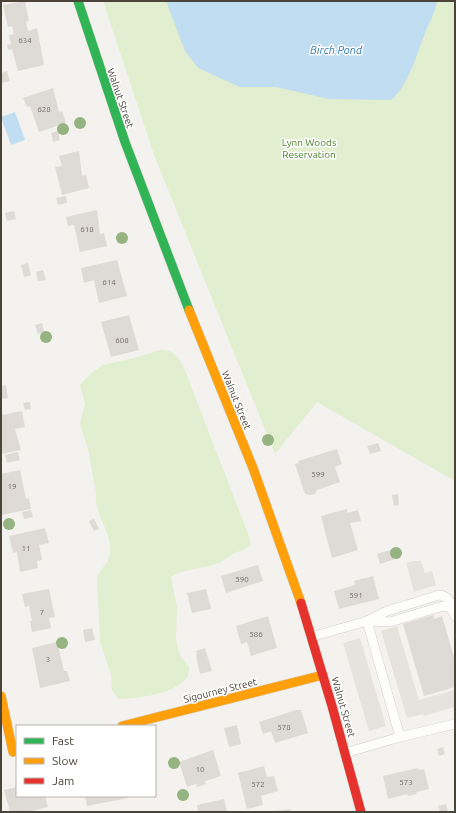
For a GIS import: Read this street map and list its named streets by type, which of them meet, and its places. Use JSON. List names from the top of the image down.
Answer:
{
  "streets": {
    "main road": ["Walnut Street", "Sigourney Street"]
  },
  "crossings": [
    ["Walnut Street", "Sigourney Street"]
  ],
  "water": ["Birch Pond"],
  "parks": ["Lynn Woods Reservation"],
  "house_numbers": [
    "634",
    "628",
    "618",
    "614",
    "608",
    "599",
    "19",
    "11",
    "590",
    "591",
    "7",
    "586",
    "3",
    "578",
    "10",
    "573",
    "572"
  ],
  "legend": ["Fast", "Slow", "Jam"]
}
